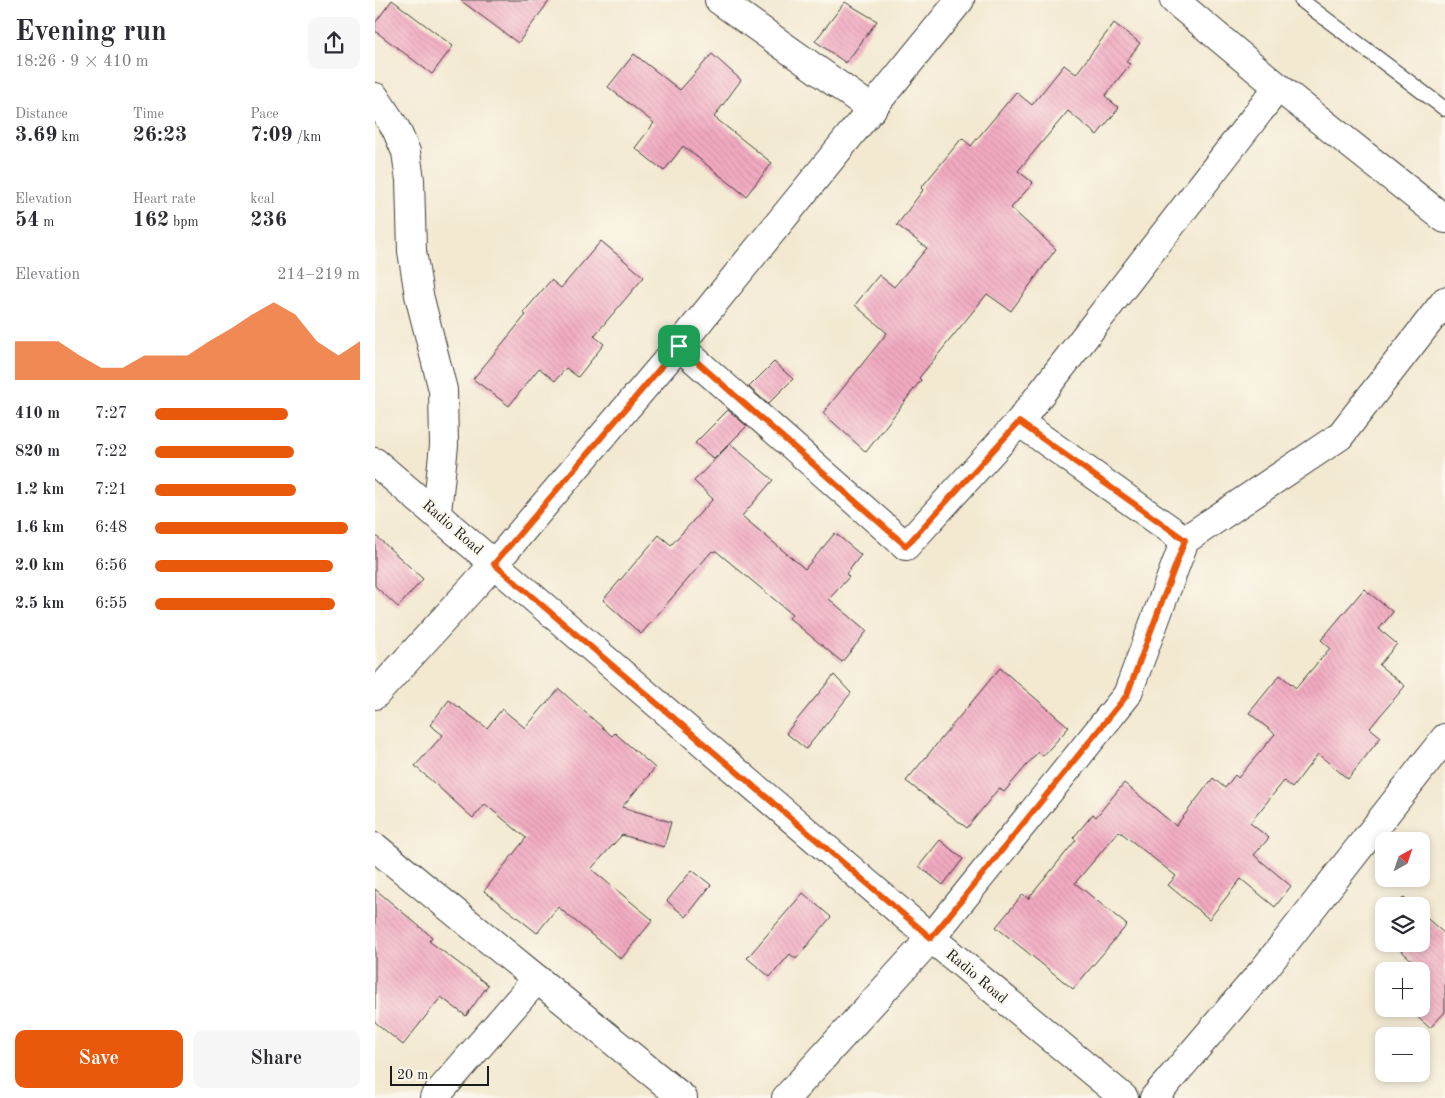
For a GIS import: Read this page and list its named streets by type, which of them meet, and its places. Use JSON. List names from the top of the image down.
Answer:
{
  "streets": {
    "street": ["Radio Road"]
  },
  "scale_bar": "20 m",
  "north": "top right",
  "page": {
    "heading": ["Evening run", "18:26 · 9 × 410 m"],
    "stats": [
      ["Distance", "3.69 km"],
      ["Time", "26:23"],
      ["Pace", "7:09 /km"],
      ["Elevation", "54 m"],
      ["Heart rate", "162 bpm"],
      ["kcal", "236"]
    ],
    "chart": ["Elevation", "214–219 m"],
    "list": [
      {
        "name": "410 m",
        "note": "7:27"
      },
      {
        "name": "820 m",
        "note": "7:22"
      },
      {
        "name": "1.2 km",
        "note": "7:21"
      },
      {
        "name": "1.6 km",
        "note": "6:48"
      },
      {
        "name": "2.0 km",
        "note": "6:56"
      },
      {
        "name": "2.5 km",
        "note": "6:55"
      }
    ],
    "map_buttons": ["+", "−"],
    "buttons": ["Save", "Share"],
    "scale": "20 m"
  }
}
